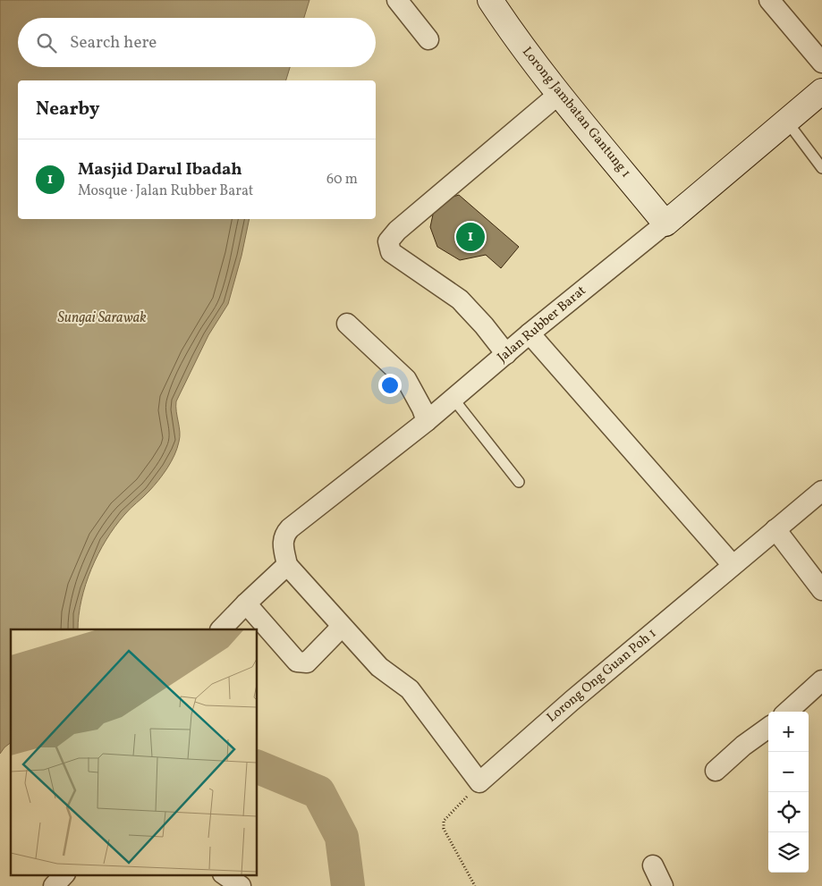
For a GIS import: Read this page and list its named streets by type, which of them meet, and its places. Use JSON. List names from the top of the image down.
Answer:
{
  "streets": {
    "main road": ["Lorong Jambatan Gantung 1", "Jalan Rubber Barat"],
    "street": ["Lorong Ong Guan Poh 1"]
  },
  "crossings": [
    ["Lorong Jambatan Gantung 1", "Jalan Rubber Barat"]
  ],
  "water": ["Sungai Sarawak"],
  "page": {
    "search": "Search here",
    "heading": "Nearby",
    "list": [
      {
        "mark": "1",
        "name": "Masjid Darul Ibadah",
        "note": "Mosque · Jalan Rubber Barat",
        "value": "60 m"
      }
    ],
    "pins": "1",
    "map_buttons": ["+", "−"]
  }
}
